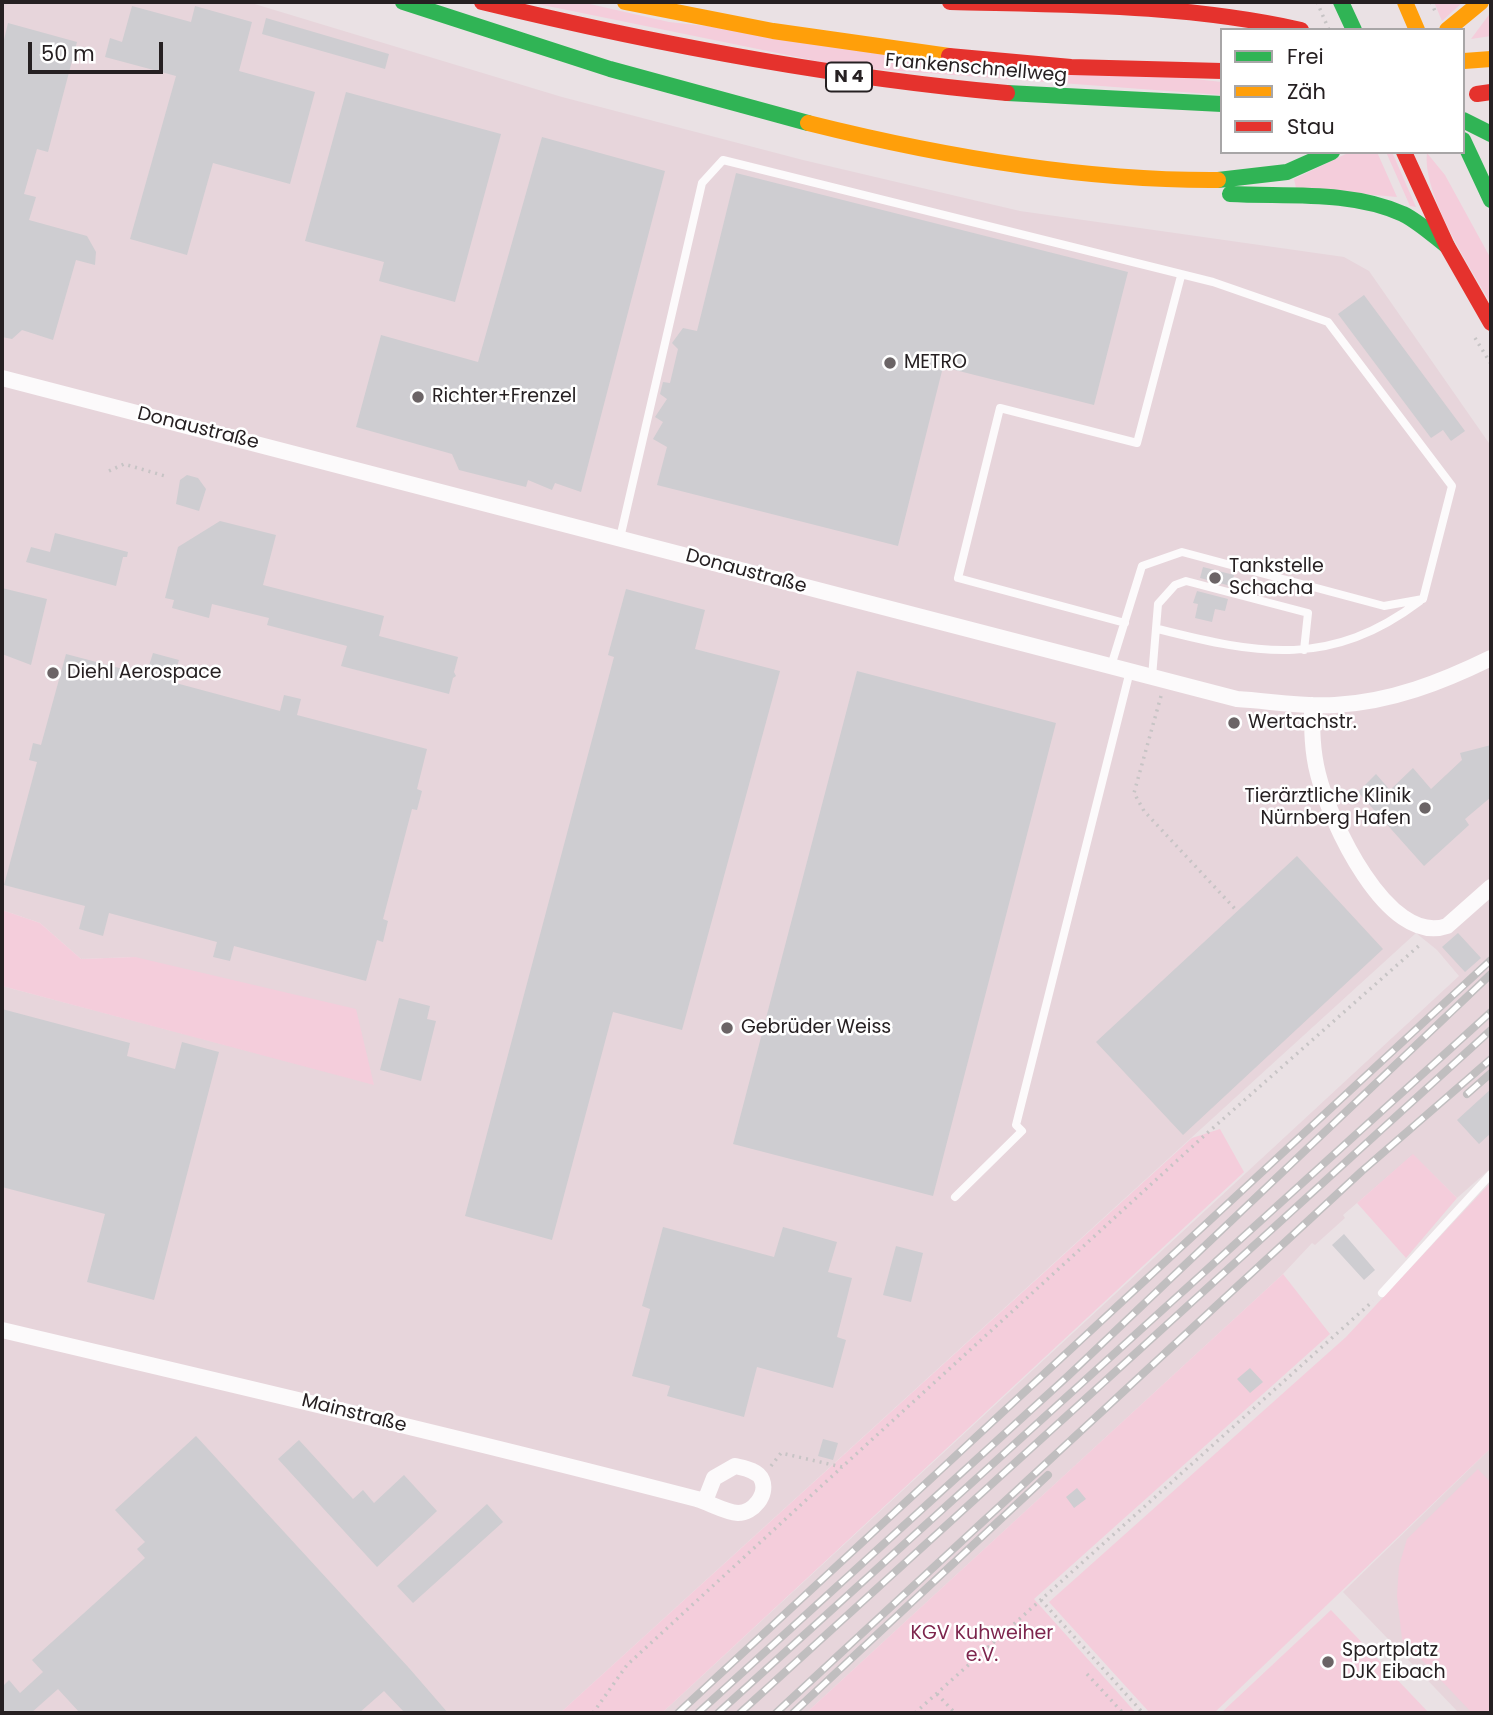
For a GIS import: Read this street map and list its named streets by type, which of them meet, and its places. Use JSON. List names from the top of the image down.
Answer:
{
  "streets": {
    "main road": ["Frankenschnellweg", "N 4"],
    "street": ["Donaustraße", "Mainstraße"]
  },
  "parks": ["KGV Kuhweiher e.V."],
  "places": [
    "METRO",
    "Richter+Frenzel",
    "Tankstelle Schacha",
    "Diehl Aerospace",
    "Wertachstr.",
    "Tierärztliche Klinik Nürnberg Hafen",
    "Gebrüder Weiss",
    "Sportplatz DJK Eibach"
  ],
  "legend": ["Frei", "Zäh", "Stau"],
  "scale_bar": "50 m"
}
